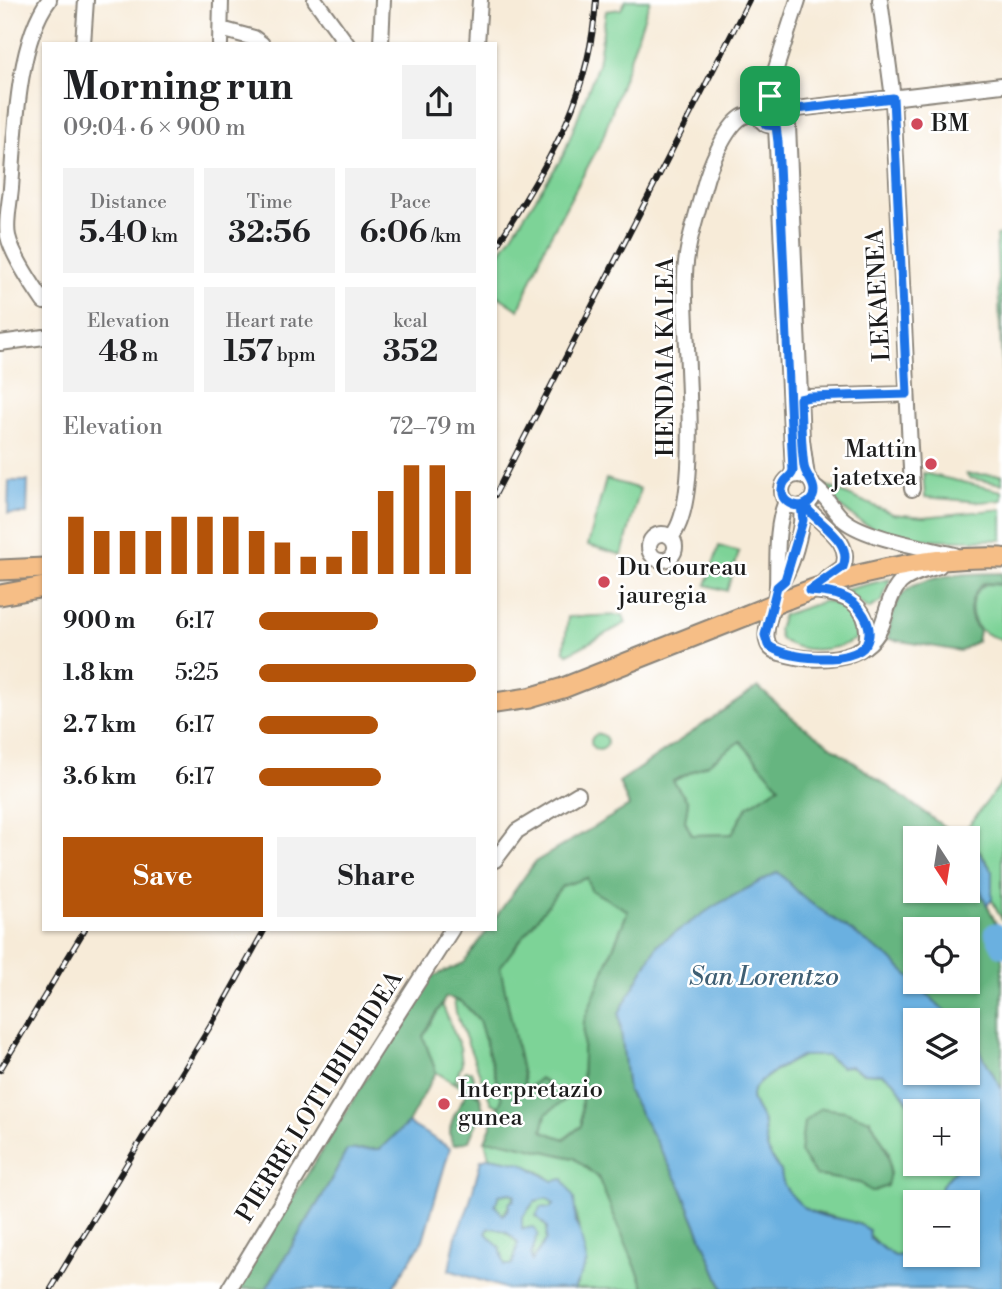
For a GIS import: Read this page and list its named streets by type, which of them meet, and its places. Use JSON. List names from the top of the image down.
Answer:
{
  "streets": {
    "street": ["LEKAENEA", "HENDAIA KALEA", "PIERRE LOTI IBILBIDEA"]
  },
  "water": ["San Lorentzo"],
  "places": [
    "BM",
    "Mattin jatetxea",
    "Du Coureau jauregia",
    "Interpretazio gunea"
  ],
  "north": "bottom",
  "page": {
    "heading": ["Morning run", "09:04 · 6 × 900 m"],
    "stats": [
      ["Distance", "5.40 km"],
      ["Time", "32:56"],
      ["Pace", "6:06 /km"],
      ["Elevation", "48 m"],
      ["Heart rate", "157 bpm"],
      ["kcal", "352"]
    ],
    "chart": ["Elevation", "72–79 m"],
    "list": [
      {
        "name": "900 m",
        "note": "6:17"
      },
      {
        "name": "1.8 km",
        "note": "5:25"
      },
      {
        "name": "2.7 km",
        "note": "6:17"
      },
      {
        "name": "3.6 km",
        "note": "6:17"
      }
    ],
    "buttons": ["Save", "Share"],
    "map_buttons": ["+", "−"]
  }
}
